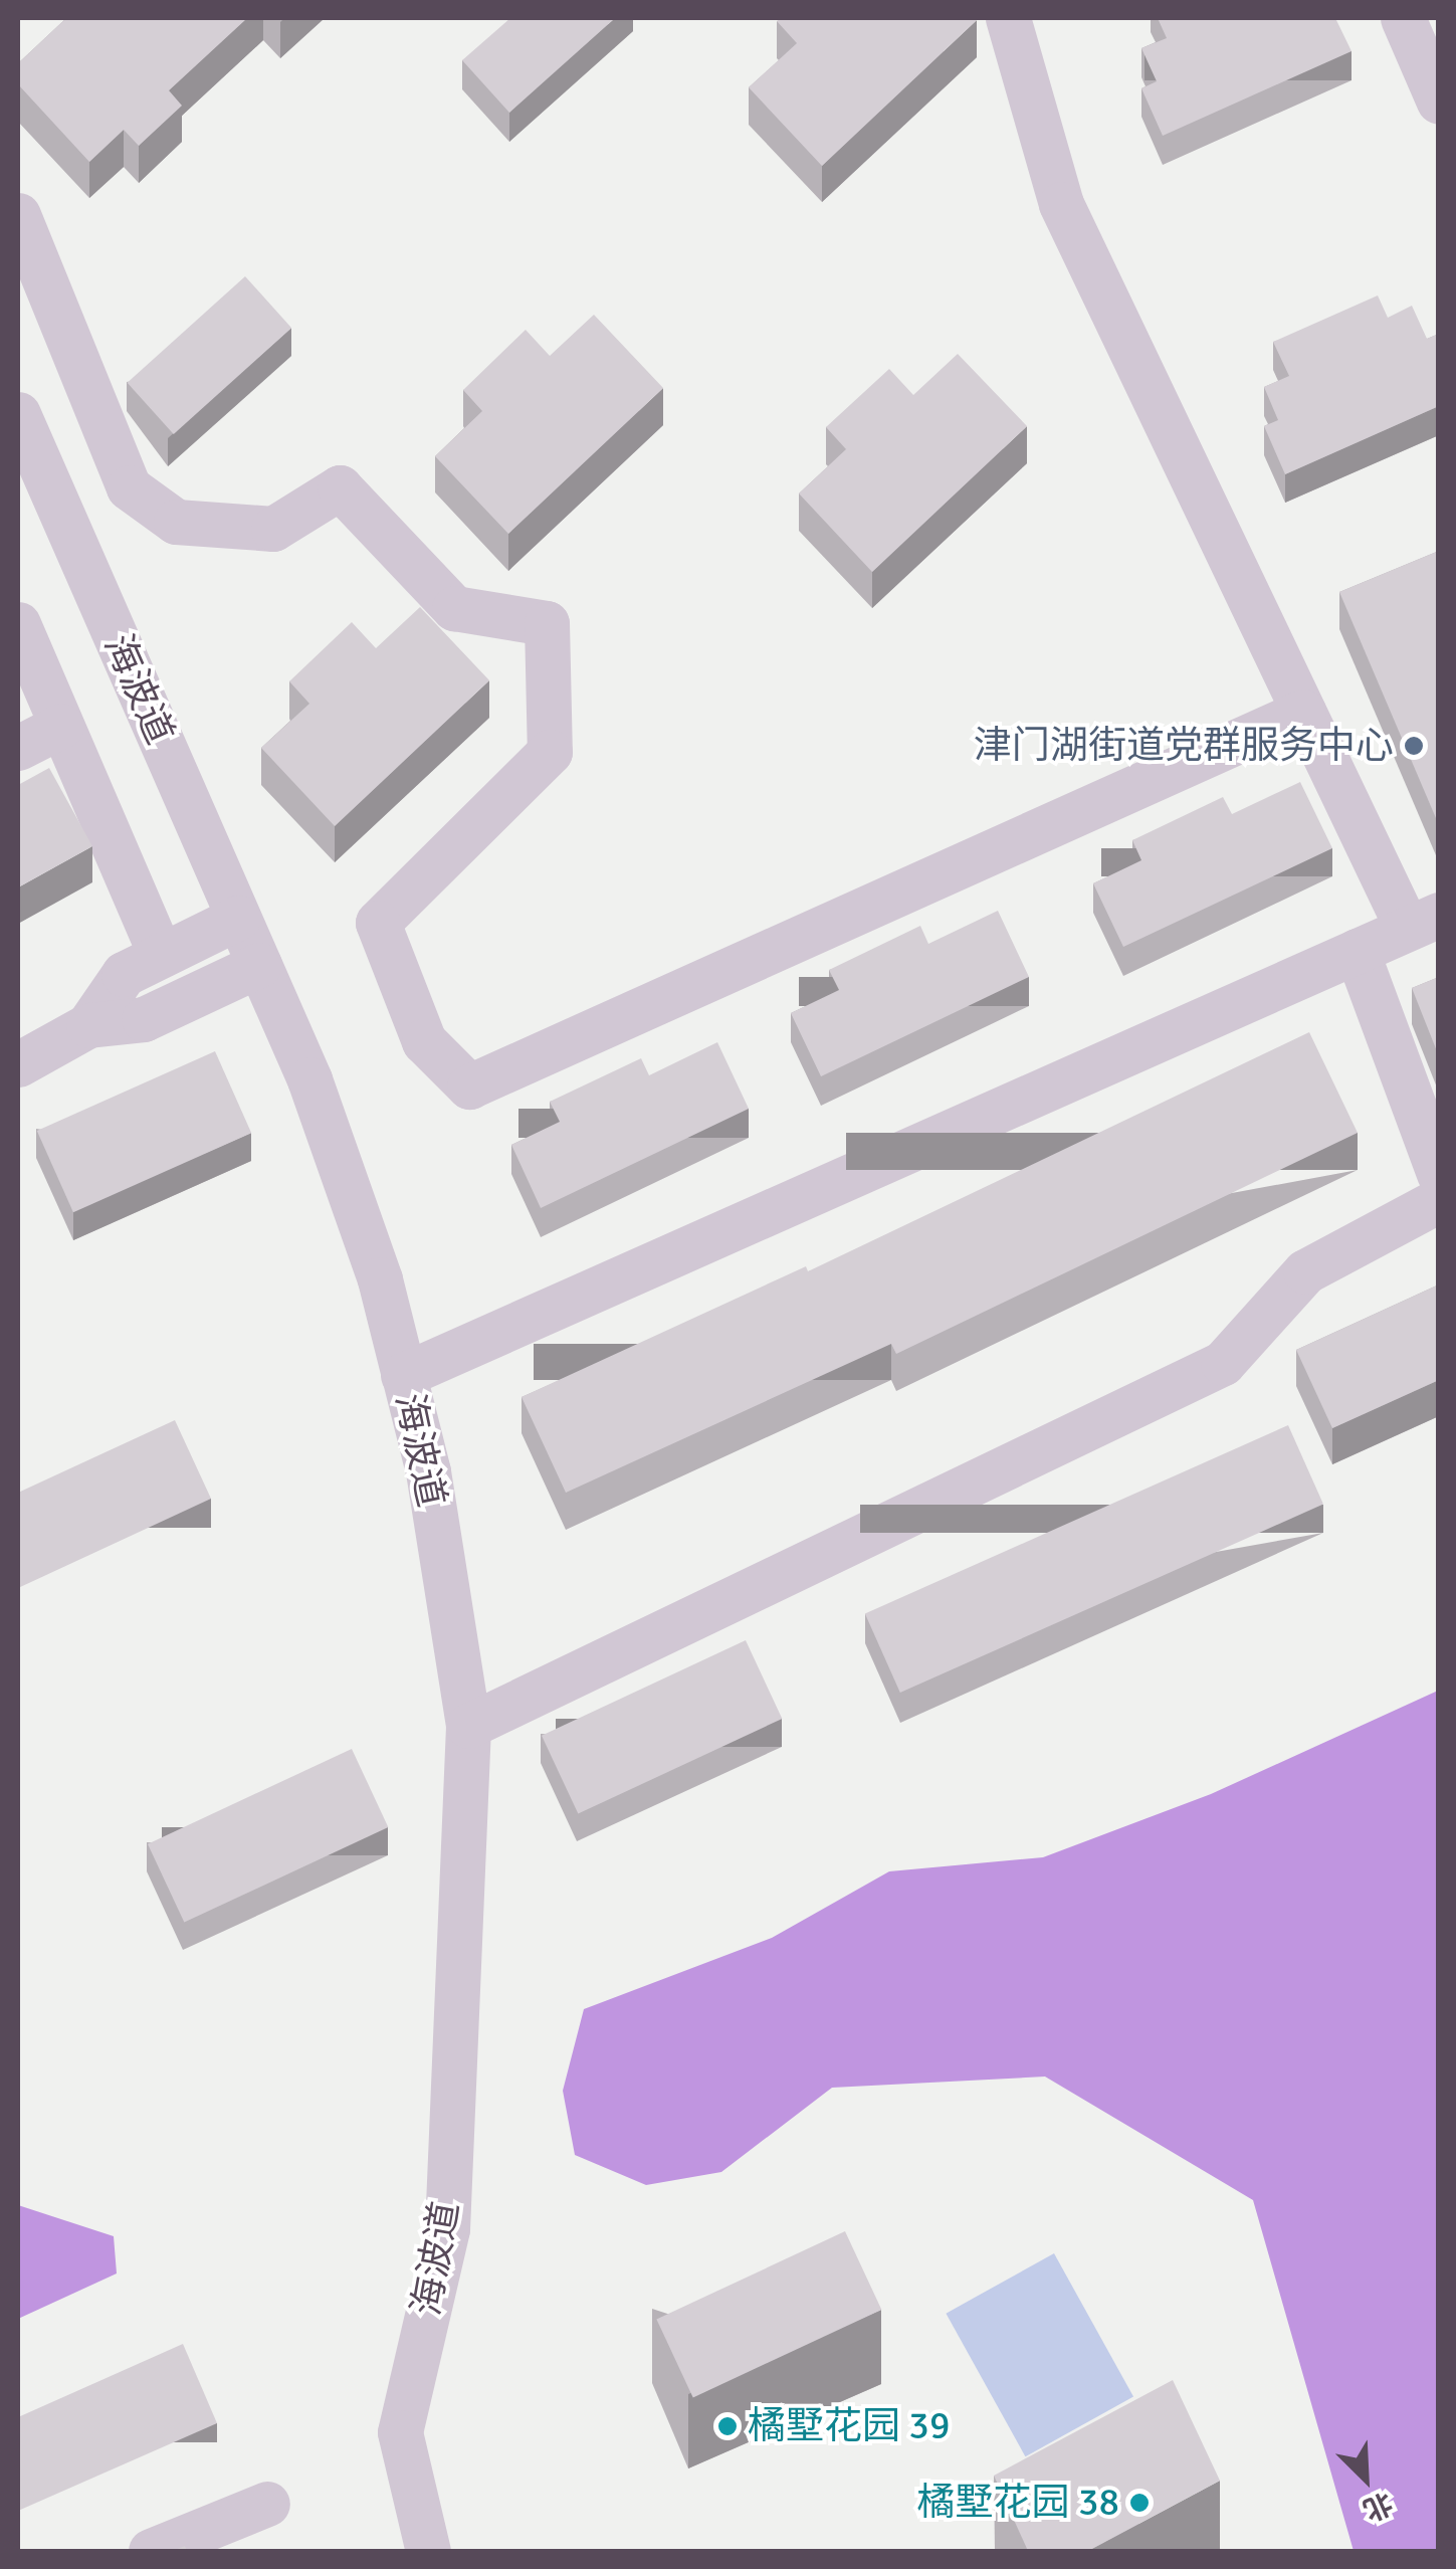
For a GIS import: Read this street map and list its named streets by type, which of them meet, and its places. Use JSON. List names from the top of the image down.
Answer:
{
  "streets": {
    "street": ["海波道"]
  },
  "places": ["津门湖街道党群服务中心", "橘墅花园 39", "橘墅花园 38"],
  "north": "bottom right"
}
